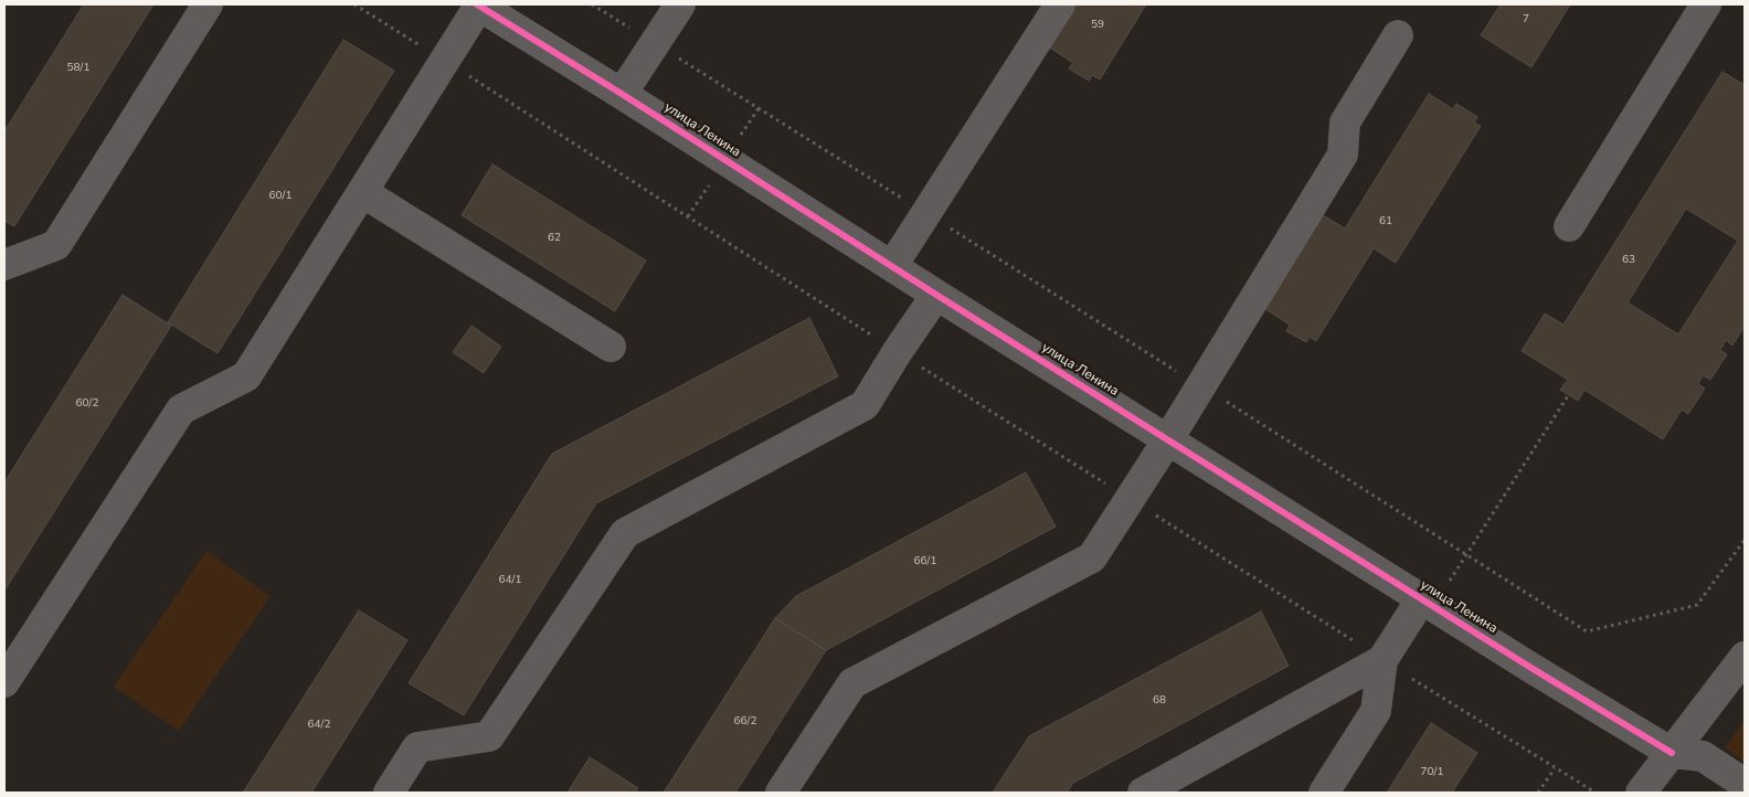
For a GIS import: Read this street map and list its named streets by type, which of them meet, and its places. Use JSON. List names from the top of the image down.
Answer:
{
  "streets": {
    "street": ["улица Ленина"]
  },
  "house_numbers": [
    "7",
    "59",
    "58/1",
    "60/1",
    "61",
    "62",
    "63",
    "60/2",
    "66/1",
    "64/1",
    "68",
    "66/2",
    "64/2",
    "70/1"
  ]
}
